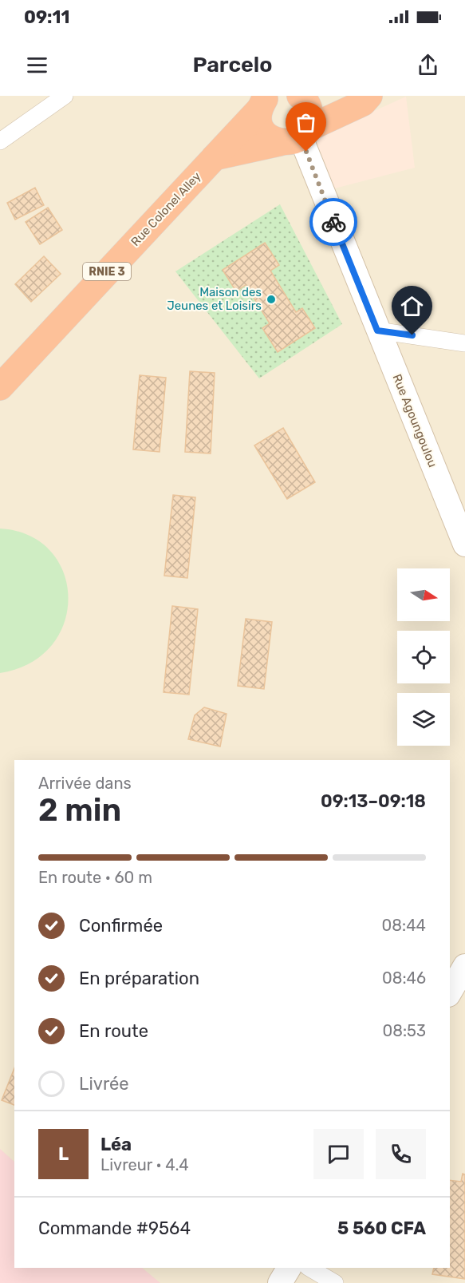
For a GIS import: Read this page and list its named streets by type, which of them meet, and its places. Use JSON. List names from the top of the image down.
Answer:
{
  "streets": {
    "highway": ["Rue Colonel Alley", "RNIE 3"],
    "main road": ["Rue Agoungoulou"]
  },
  "crossings": [
    ["Rue Colonel Alley", "RNIE 3"],
    ["RNIE 3", "Rue Agoungoulou"]
  ],
  "places": ["Maison des Jeunes et Loisirs"],
  "north": "right",
  "page": {
    "status": "09:11",
    "header": "Parcelo",
    "heading": ["2 min", "Arrivée dans", "09:13–09:18"],
    "panel": [
      "Léa",
      "Livreur · 4.4",
      "Commande #9564",
      "5 560 CFA"
    ],
    "bar": "En route · 60 m",
    "list": [
      ["Confirmée", "08:44"],
      ["En préparation", "08:46"],
      ["En route", "08:53"],
      "Livrée"
    ],
    "round": "L"
  }
}
